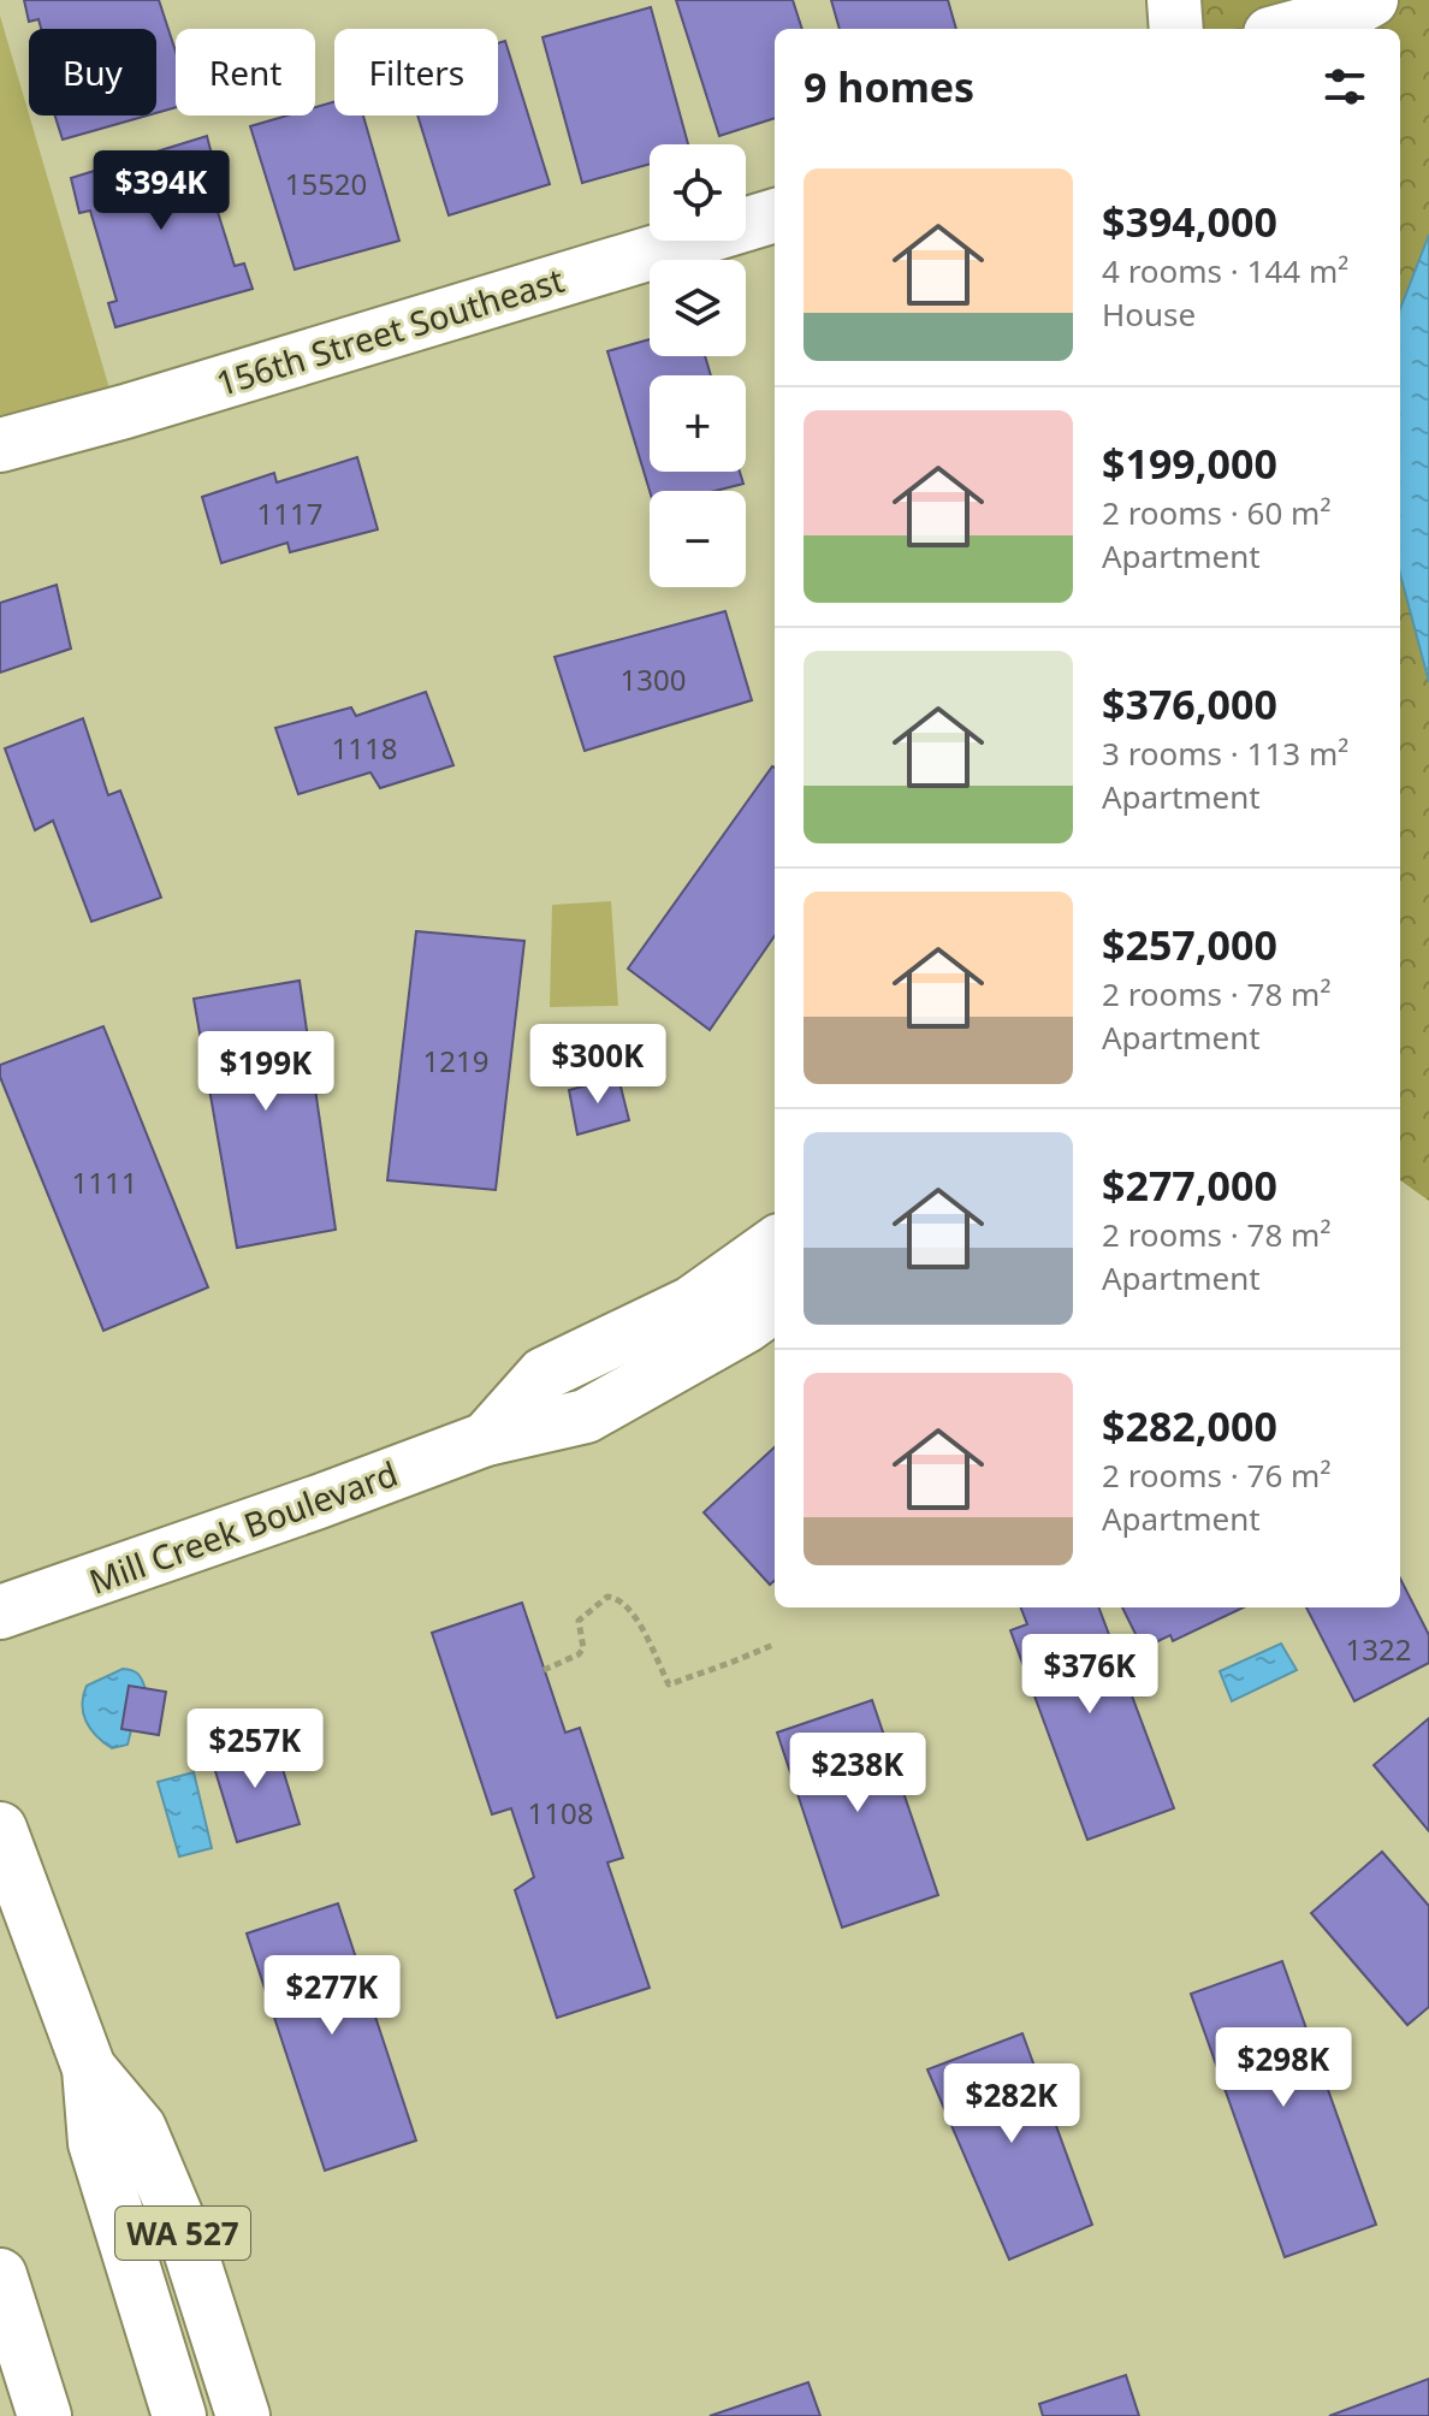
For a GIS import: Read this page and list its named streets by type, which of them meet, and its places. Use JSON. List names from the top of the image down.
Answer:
{
  "streets": {
    "street": ["156th Street Southeast", "Mill Creek Boulevard", "WA 527"]
  },
  "house_numbers": [
    "15520",
    "1117",
    "1300",
    "1118",
    "1219",
    "1111",
    "1322",
    "1108"
  ],
  "page": {
    "chip": ["Buy", "Rent", "Filters"],
    "heading": "9 homes",
    "map_buttons": ["+", "−"],
    "list": [
      {
        "name": "$394,000",
        "note": "4 rooms · 144 m² · House"
      },
      {
        "name": "$199,000",
        "note": "2 rooms · 60 m² · Apartment"
      },
      {
        "name": "$376,000",
        "note": "3 rooms · 113 m² · Apartment"
      },
      {
        "name": "$257,000",
        "note": "2 rooms · 78 m² · Apartment"
      },
      {
        "name": "$277,000",
        "note": "2 rooms · 78 m² · Apartment"
      },
      {
        "name": "$282,000",
        "note": "2 rooms · 76 m² · Apartment"
      }
    ],
    "price": [
      "$394K",
      "$300K",
      "$199K",
      "$376K",
      "$257K",
      "$238K",
      "$277K",
      "$298K",
      "$282K"
    ]
  }
}
